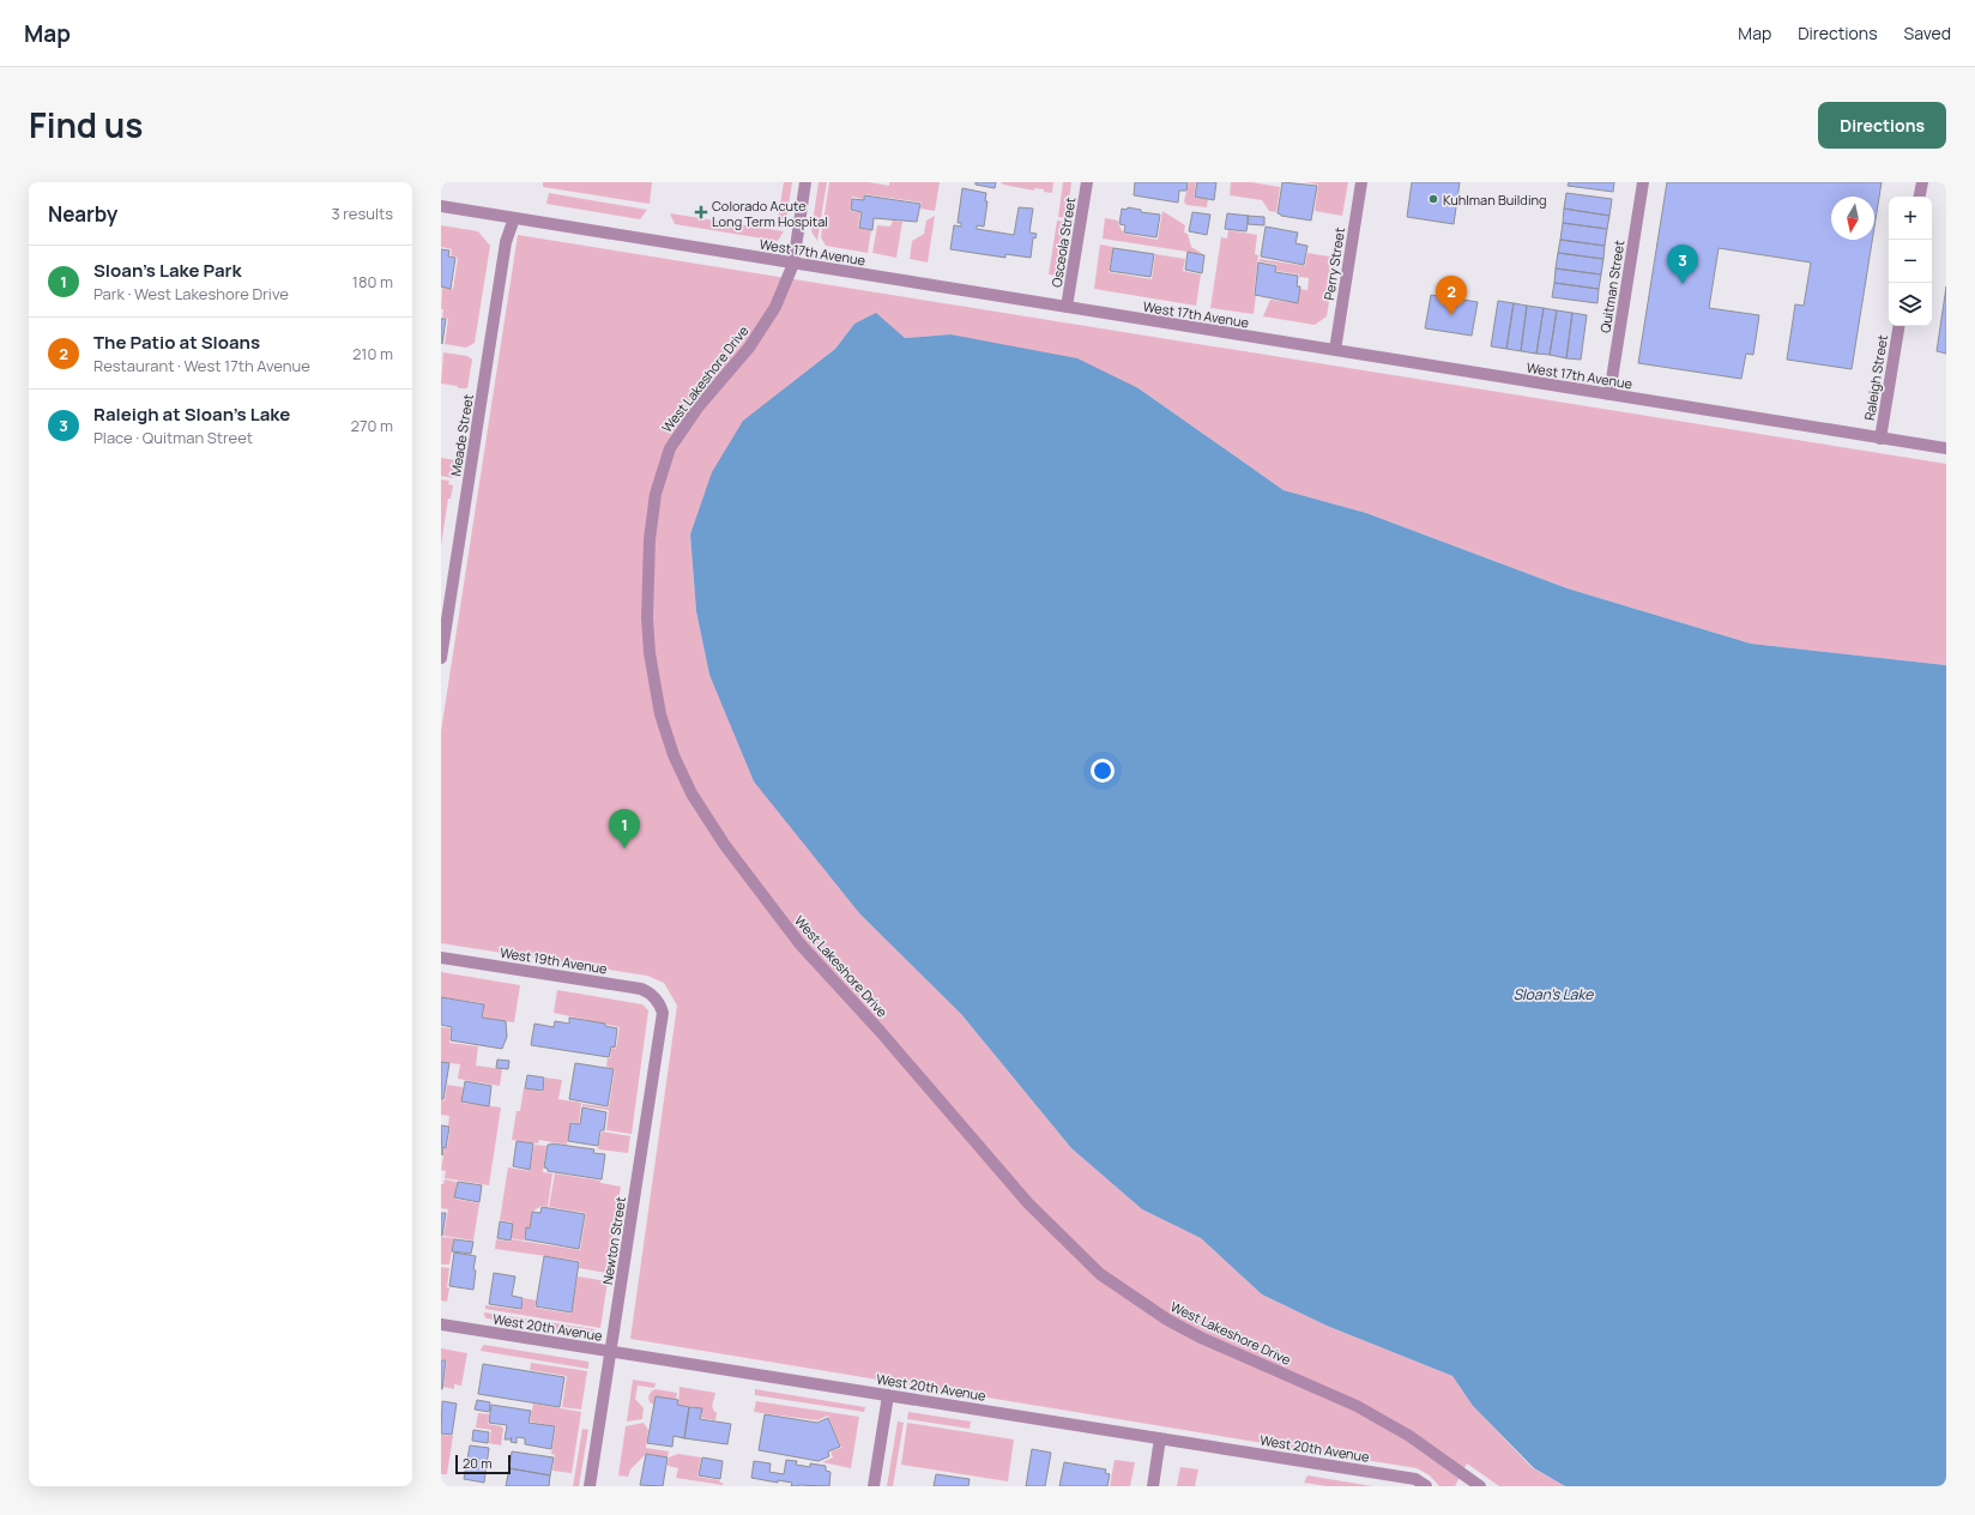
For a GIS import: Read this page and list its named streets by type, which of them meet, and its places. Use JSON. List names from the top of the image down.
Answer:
{
  "streets": {
    "street": [
      "Osceola Street",
      "West 17th Avenue",
      "Perry Street",
      "Quitman Street",
      "Raleigh Street",
      "West Lakeshore Drive",
      "Meade Street",
      "West 19th Avenue",
      "Newton Street",
      "West 20th Avenue"
    ]
  },
  "crossings": [
    ["Osceola Street", "West 17th Avenue"],
    ["West 17th Avenue", "Perry Street"],
    ["West 17th Avenue", "Quitman Street"],
    ["West 17th Avenue", "Raleigh Street"],
    ["West 17th Avenue", "West Lakeshore Drive"],
    ["West 17th Avenue", "Meade Street"],
    ["West 19th Avenue", "Newton Street"],
    ["Newton Street", "West 20th Avenue"]
  ],
  "water": ["Sloan's Lake"],
  "places": {
    "other": ["Kuhlman Building"],
    "health": ["Colorado Acute Long Term Hospital"]
  },
  "scale_bar": "20 m",
  "north": "bottom",
  "page": {
    "header": "Map",
    "nav": ["Map", "Directions", "Saved"],
    "title": "Find us",
    "buttons": "Directions",
    "heading": ["Nearby", "3 results"],
    "map_buttons": ["+", "−"],
    "list": [
      {
        "mark": "1",
        "name": "Sloan's Lake Park",
        "note": "Park · West Lakeshore Drive",
        "value": "180 m"
      },
      {
        "mark": "2",
        "name": "The Patio at Sloans",
        "note": "Restaurant · West 17th Avenue",
        "value": "210 m"
      },
      {
        "mark": "3",
        "name": "Raleigh at Sloan's Lake",
        "note": "Place · Quitman Street",
        "value": "270 m"
      }
    ],
    "pins": ["3", "2", "1"],
    "scale": "20 m"
  }
}
